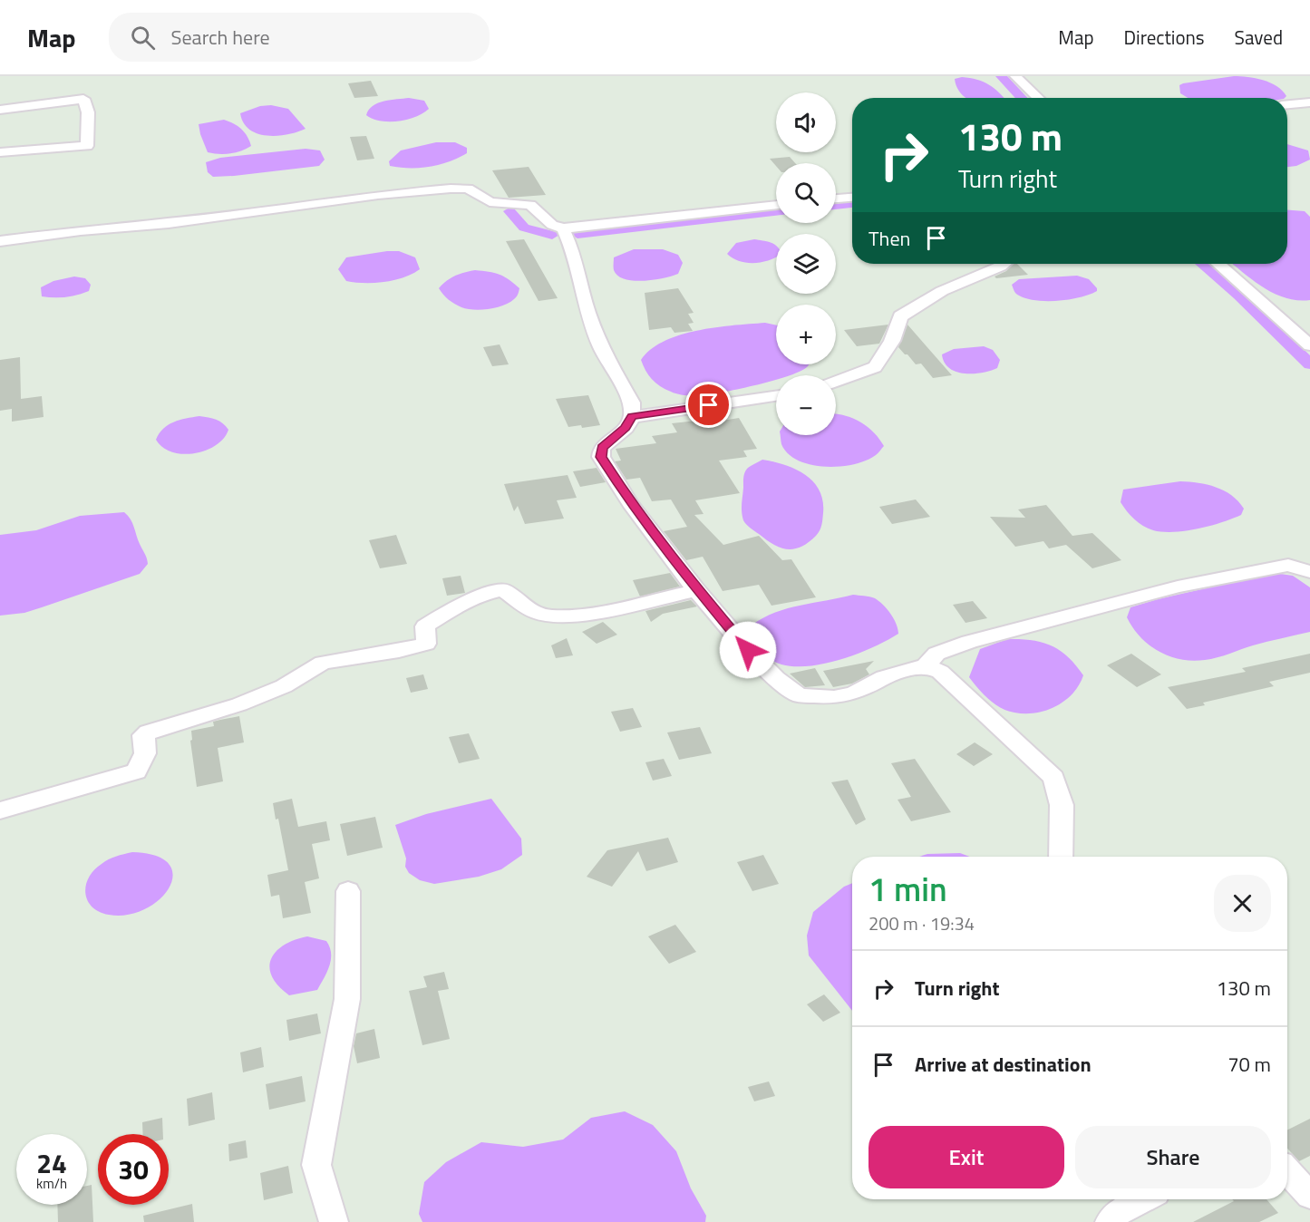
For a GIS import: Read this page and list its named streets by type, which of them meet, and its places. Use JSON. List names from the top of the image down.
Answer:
{
  "page": {
    "header": "Map",
    "search": "Search here",
    "nav": ["Map", "Directions", "Saved"],
    "map_buttons": ["+", "−"],
    "turn": ["130 m", "Turn right"],
    "then": "Then",
    "heading": ["1 min", "200 m · 19:34"],
    "list": [
      {
        "name": "Turn right",
        "value": "130 m"
      },
      {
        "name": "Arrive at destination",
        "value": "70 m"
      }
    ],
    "buttons": ["Exit", "Share"],
    "speed": "24 km/h",
    "limit": "30"
  }
}
